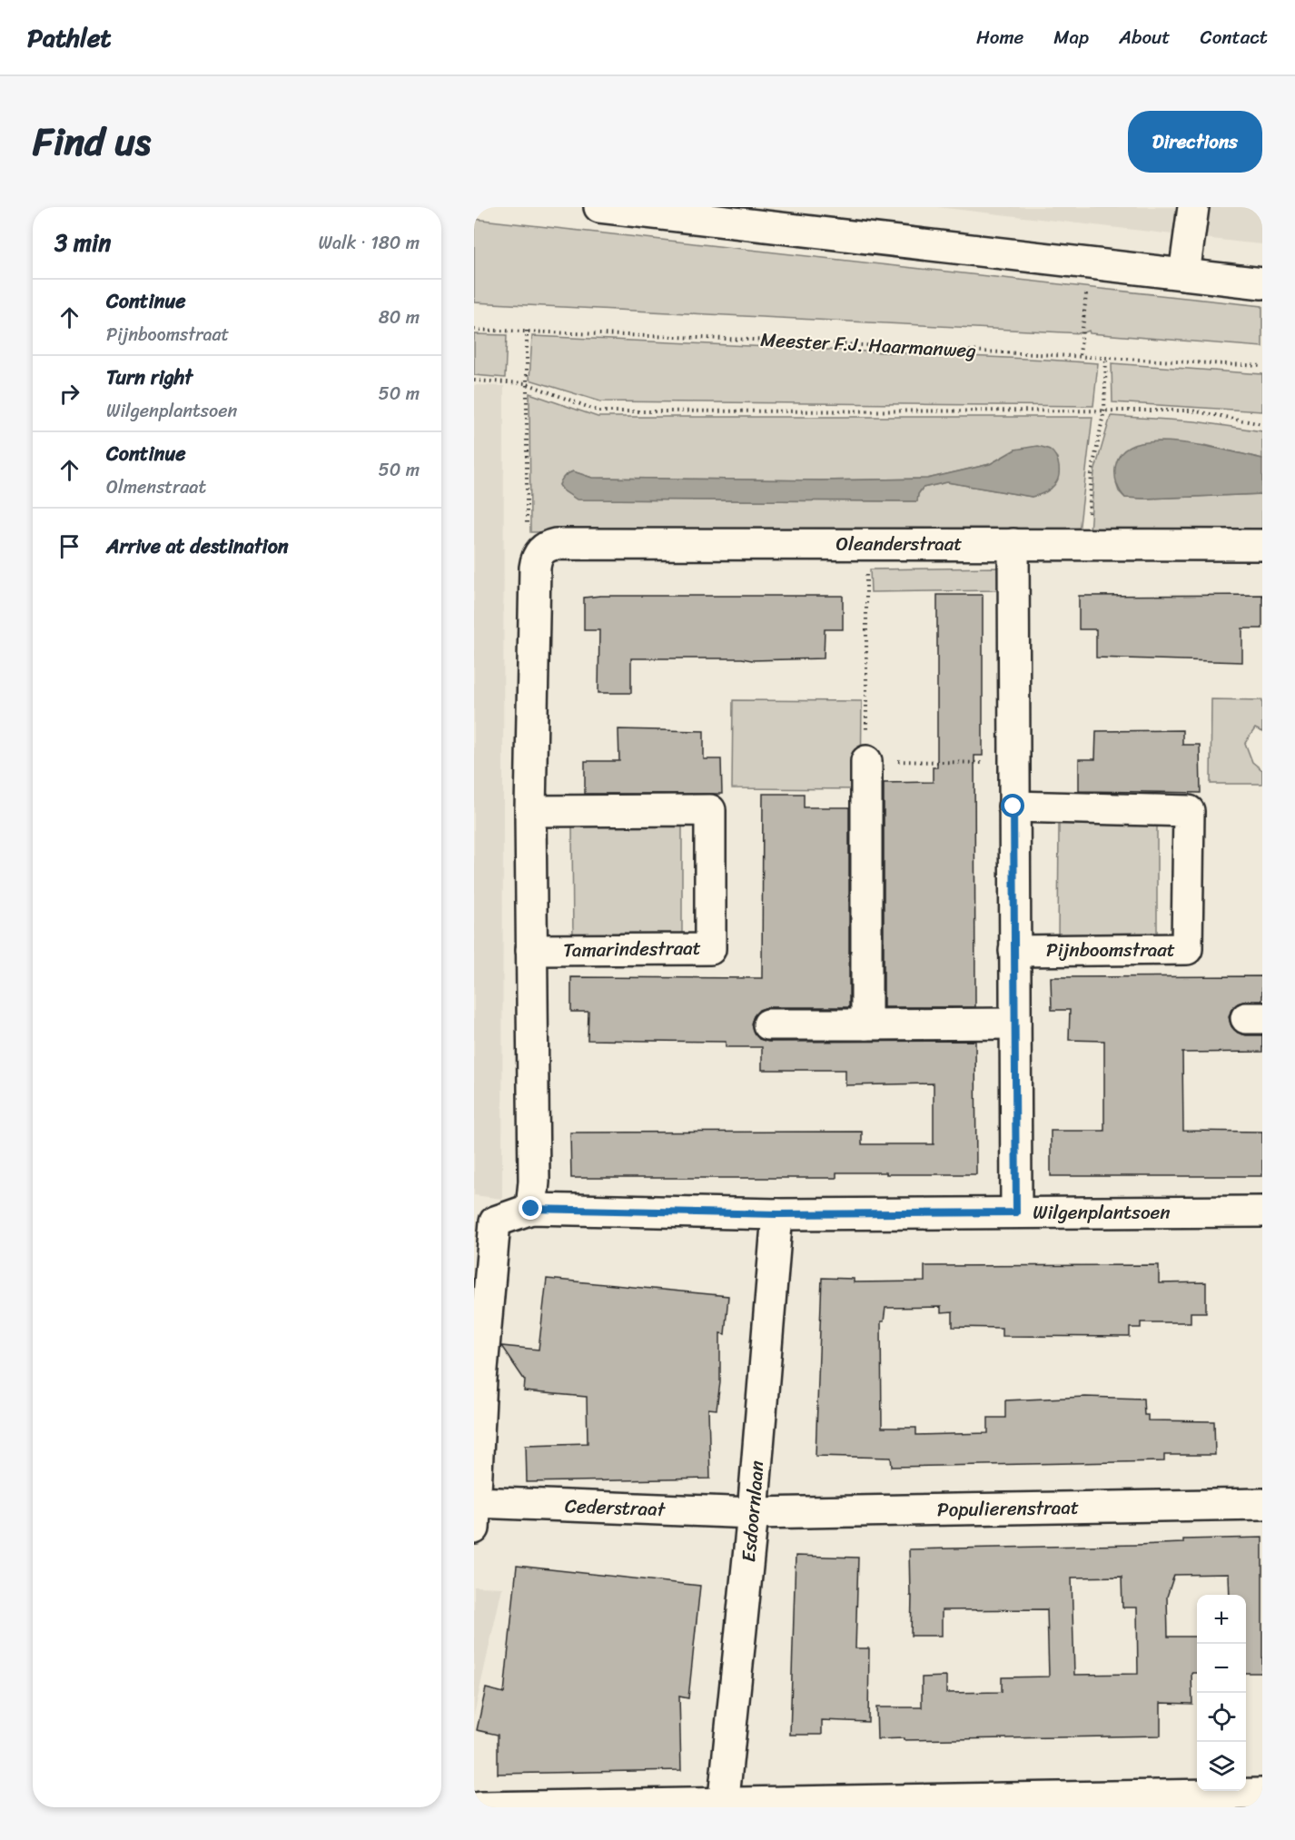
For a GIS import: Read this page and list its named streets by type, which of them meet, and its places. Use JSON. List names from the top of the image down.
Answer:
{
  "streets": {
    "street": [
      "Oleanderstraat",
      "Tamarindestraat",
      "Pijnboomstraat",
      "Wilgenplantsoen",
      "Cederstraat",
      "Populierenstraat",
      "Esdoornlaan"
    ],
    "path": ["Meester F.J. Haarmanweg"]
  },
  "crossings": [
    ["Wilgenplantsoen", "Esdoornlaan"],
    ["Cederstraat", "Populierenstraat"],
    ["Cederstraat", "Esdoornlaan"],
    ["Populierenstraat", "Esdoornlaan"]
  ],
  "page": {
    "header": "Pathlet",
    "nav": [
      "Home",
      "Map",
      "About",
      "Contact"
    ],
    "title": "Find us",
    "buttons": "Directions",
    "heading": ["3 min", "Walk · 180 m"],
    "list": [
      ["Continue", "Pijnboomstraat", "80 m"],
      ["Turn right", "Wilgenplantsoen", "50 m"],
      ["Continue", "Olmenstraat", "50 m"],
      "Arrive at destination"
    ],
    "map_buttons": ["+", "−"]
  }
}
